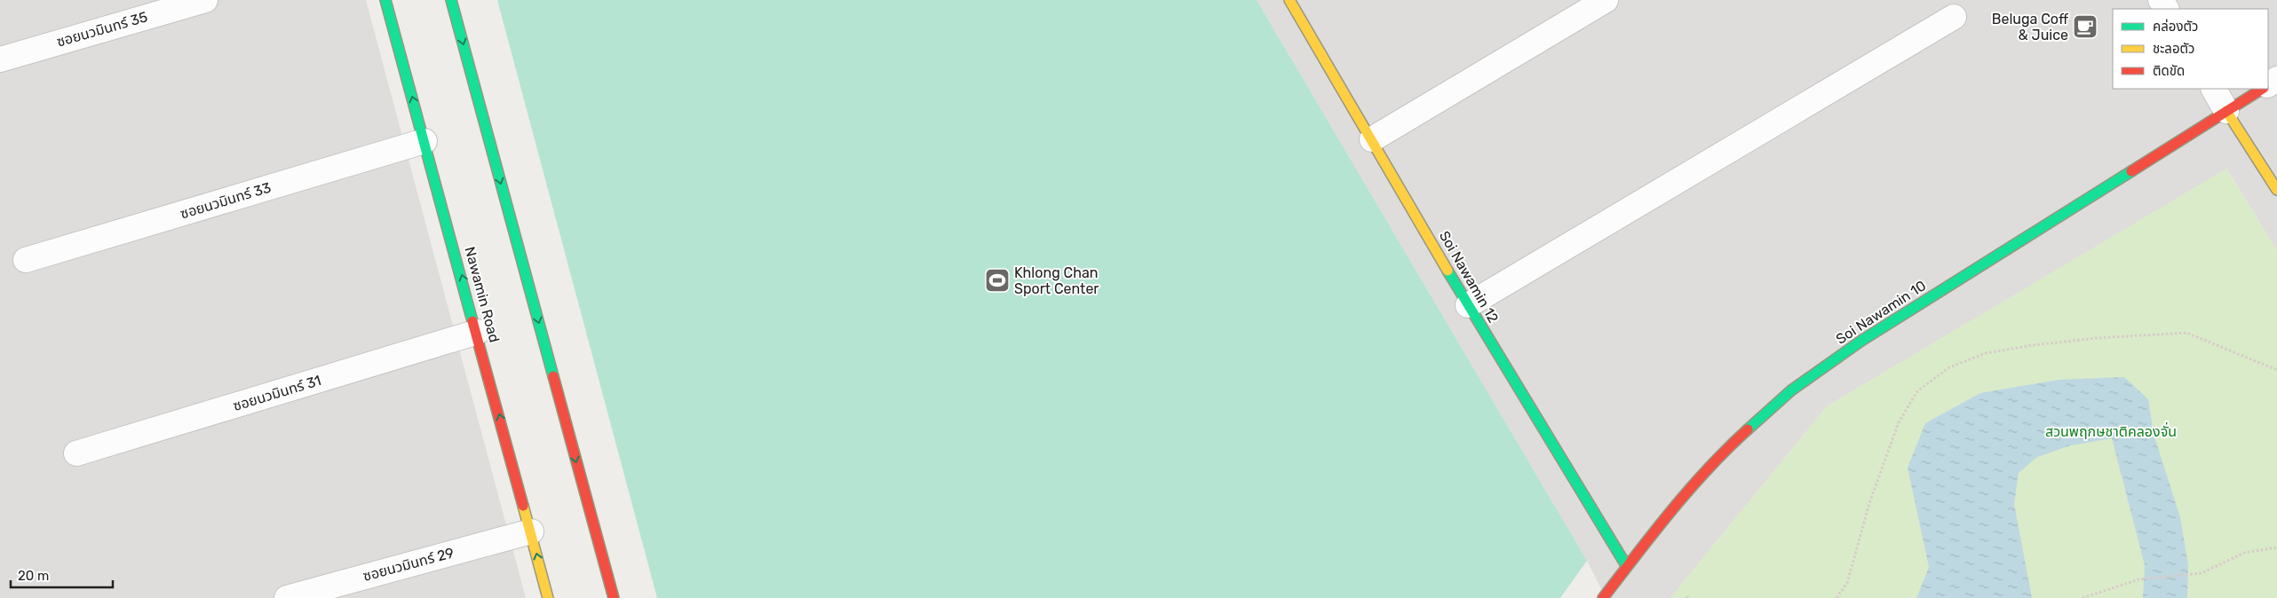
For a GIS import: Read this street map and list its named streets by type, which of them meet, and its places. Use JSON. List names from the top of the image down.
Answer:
{
  "streets": {
    "street": [
      "ซอยนวมินทร์ 35",
      "ซอยนวมินทร์ 33",
      "Soi Nawamin 12",
      "Nawamin Road",
      "Soi Nawamin 10",
      "ซอยนวมินทร์ 31",
      "ซอยนวมินทร์ 29"
    ]
  },
  "crossings": [
    ["ซอยนวมินทร์ 33", "Nawamin Road"],
    ["Soi Nawamin 12", "Soi Nawamin 10"],
    ["Nawamin Road", "ซอยนวมินทร์ 31"],
    ["Nawamin Road", "ซอยนวมินทร์ 29"]
  ],
  "parks": ["สวนพฤกษชาติคลองจั่น"],
  "places": {
    "cafe": ["Beluga Coff & Juice"],
    "sports": ["Khlong Chan Sport Center"]
  },
  "legend": ["คล่องตัว", "ชะลอตัว", "ติดขัด"],
  "scale_bar": "20 m"
}
